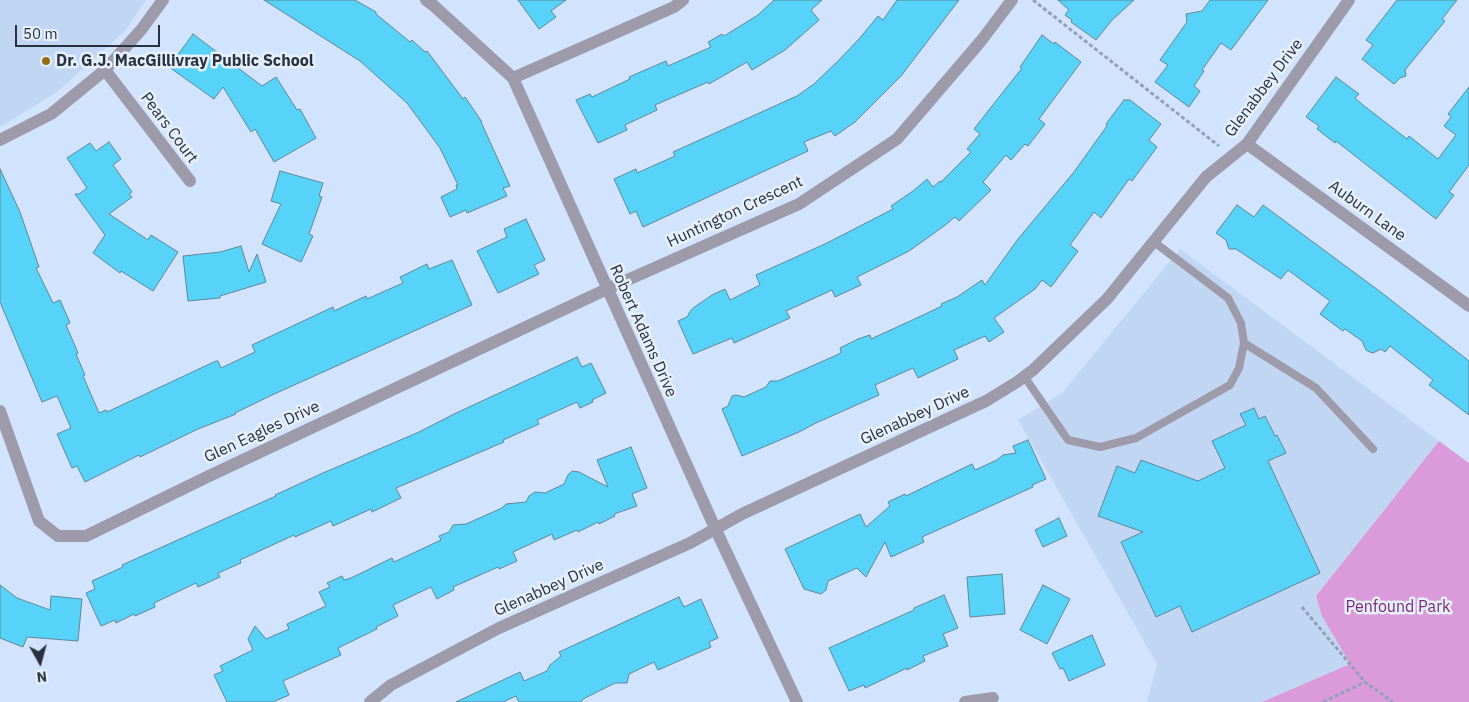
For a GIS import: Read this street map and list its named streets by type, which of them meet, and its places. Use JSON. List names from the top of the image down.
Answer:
{
  "streets": {
    "street": [
      "Glenabbey Drive",
      "Pears Court",
      "Auburn Lane",
      "Huntington Crescent",
      "Robert Adams Drive",
      "Glen Eagles Drive"
    ]
  },
  "crossings": [
    ["Glenabbey Drive", "Auburn Lane"],
    ["Glenabbey Drive", "Robert Adams Drive"],
    ["Huntington Crescent", "Robert Adams Drive"],
    ["Huntington Crescent", "Glen Eagles Drive"],
    ["Robert Adams Drive", "Glen Eagles Drive"]
  ],
  "parks": ["Penfound Park"],
  "places": ["Dr. G.J. MacGillivray Public School"],
  "scale_bar": "50 m",
  "north": "bottom"
}
